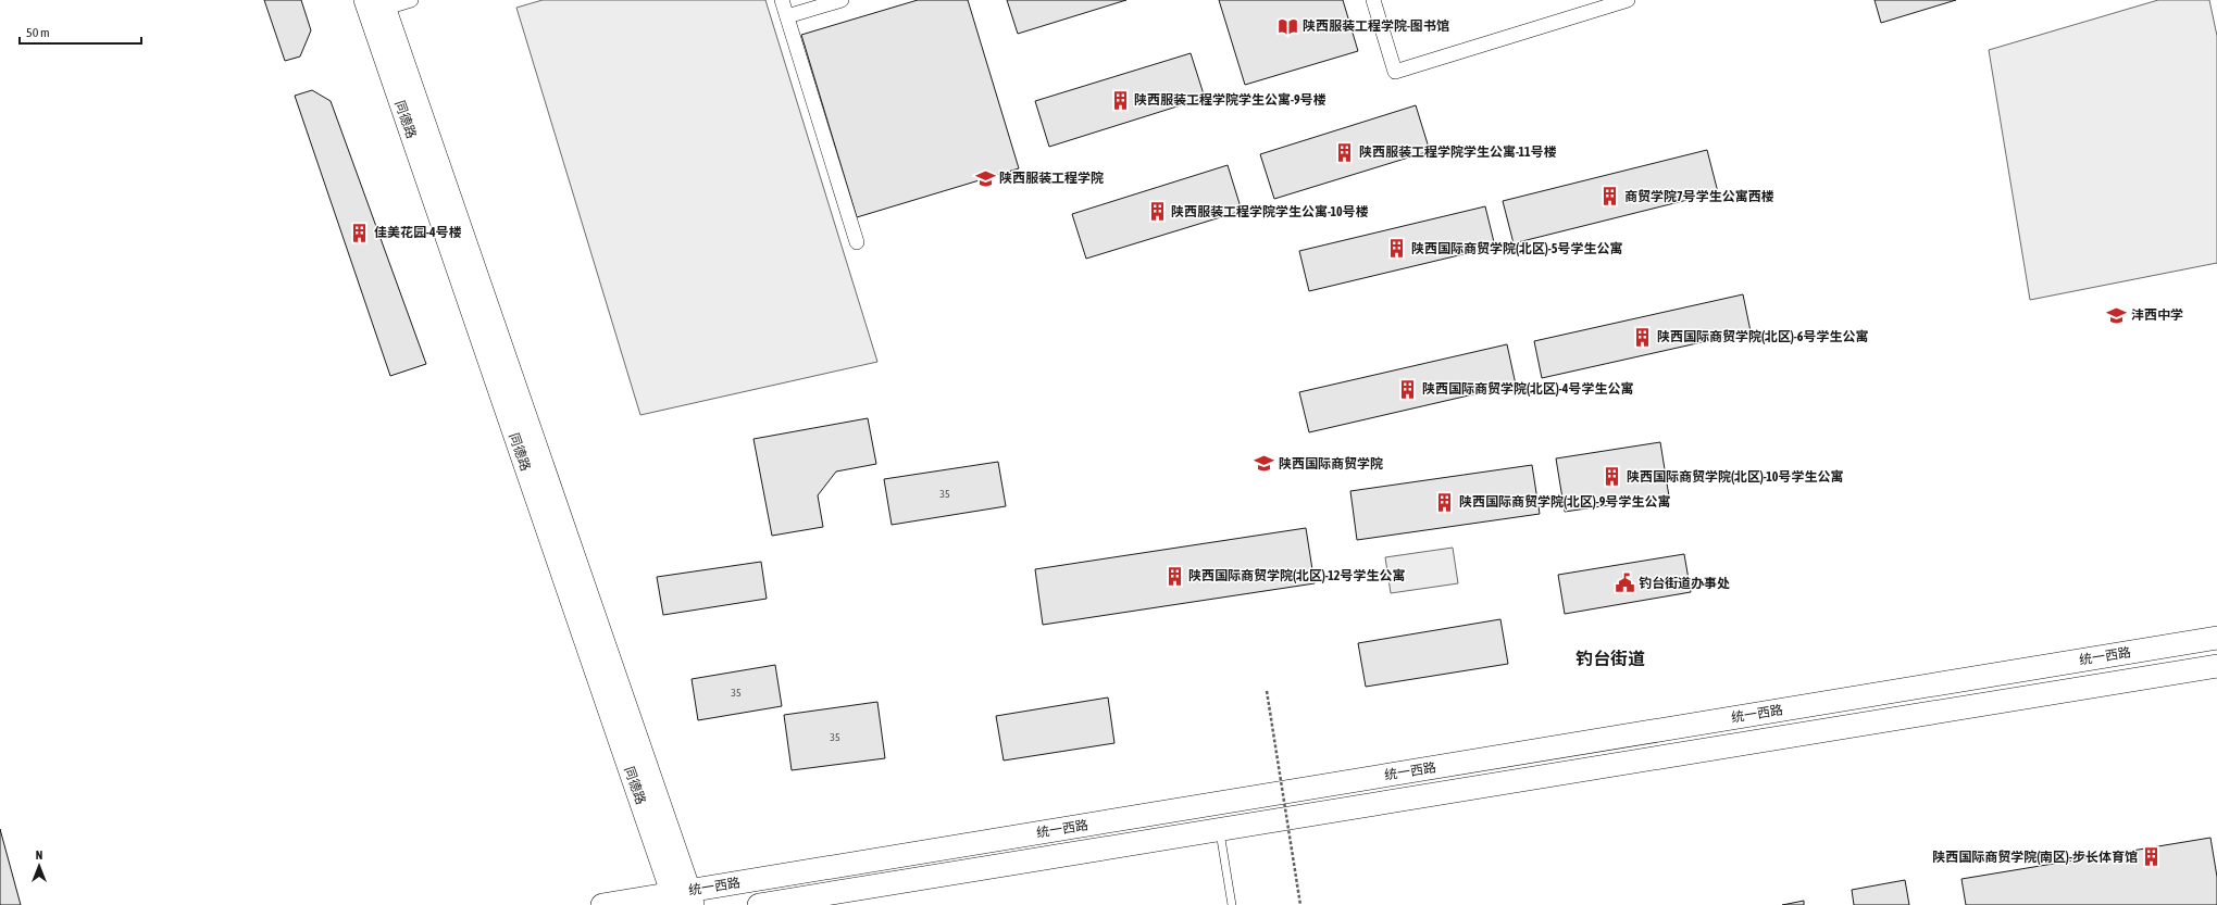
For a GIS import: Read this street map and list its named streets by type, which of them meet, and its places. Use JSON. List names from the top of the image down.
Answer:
{
  "streets": {
    "main road": ["统一西路"],
    "street": ["同德路"]
  },
  "crossings": [
    ["同德路", "统一西路"]
  ],
  "districts": ["钓台街道"],
  "places": {
    "library": ["陕西服装工程学院-图书馆"],
    "building": [
      "陕西服装工程学院学生公寓-9号楼",
      "陕西服装工程学院学生公寓-11号楼",
      "商贸学院7号学生公寓西楼",
      "陕西服装工程学院学生公寓-10号楼",
      "佳美花园-4号楼",
      "陕西国际商贸学院(北区)-5号学生公寓",
      "陕西国际商贸学院(北区)-6号学生公寓",
      "陕西国际商贸学院(北区)-4号学生公寓",
      "陕西国际商贸学院(北区)-10号学生公寓",
      "陕西国际商贸学院(北区)-9号学生公寓",
      "陕西国际商贸学院(北区)-12号学生公寓",
      "陕西国际商贸学院(南区)-步长体育馆"
    ],
    "school or university": ["陕西服装工程学院", "沣西中学", "陕西国际商贸学院"],
    "public building": ["钓台街道办事处"]
  },
  "house_numbers": ["35", "35", "35"],
  "scale_bar": "50 m",
  "north": "top"
}
